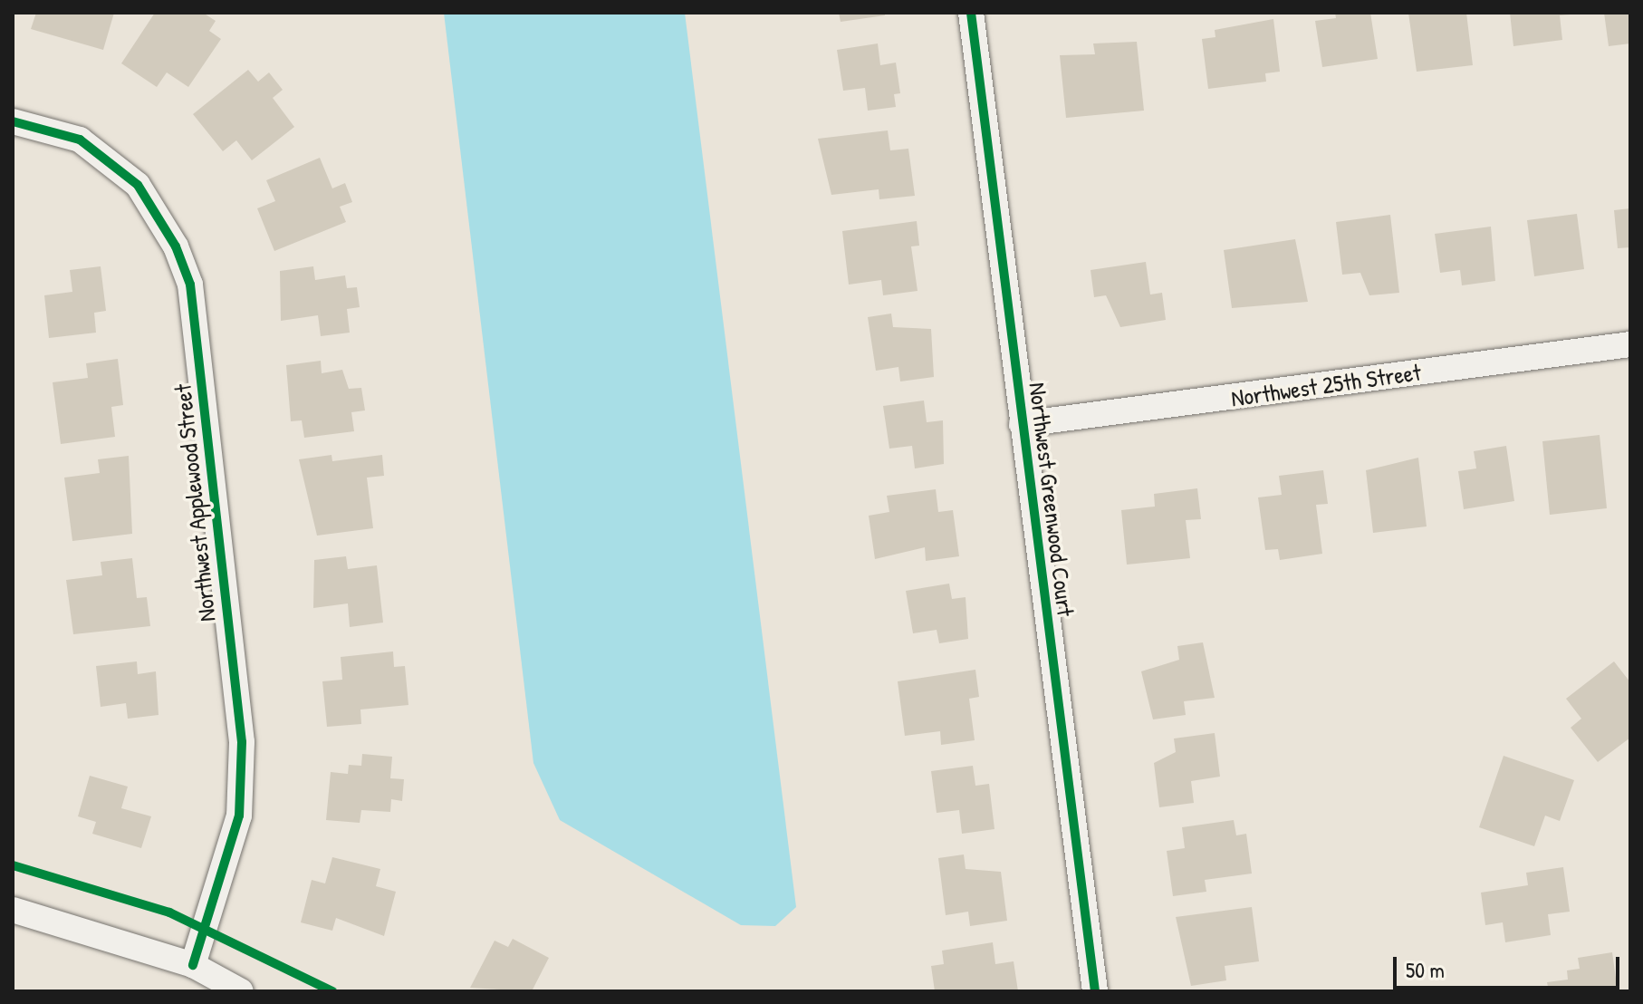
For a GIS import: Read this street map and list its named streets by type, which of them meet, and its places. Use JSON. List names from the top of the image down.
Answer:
{
  "streets": {
    "street": ["Northwest 25th Street", "Northwest Greenwood Court", "Northwest Applewood Street"]
  },
  "crossings": [
    ["Northwest 25th Street", "Northwest Greenwood Court"]
  ],
  "scale_bar": "50 m"
}
